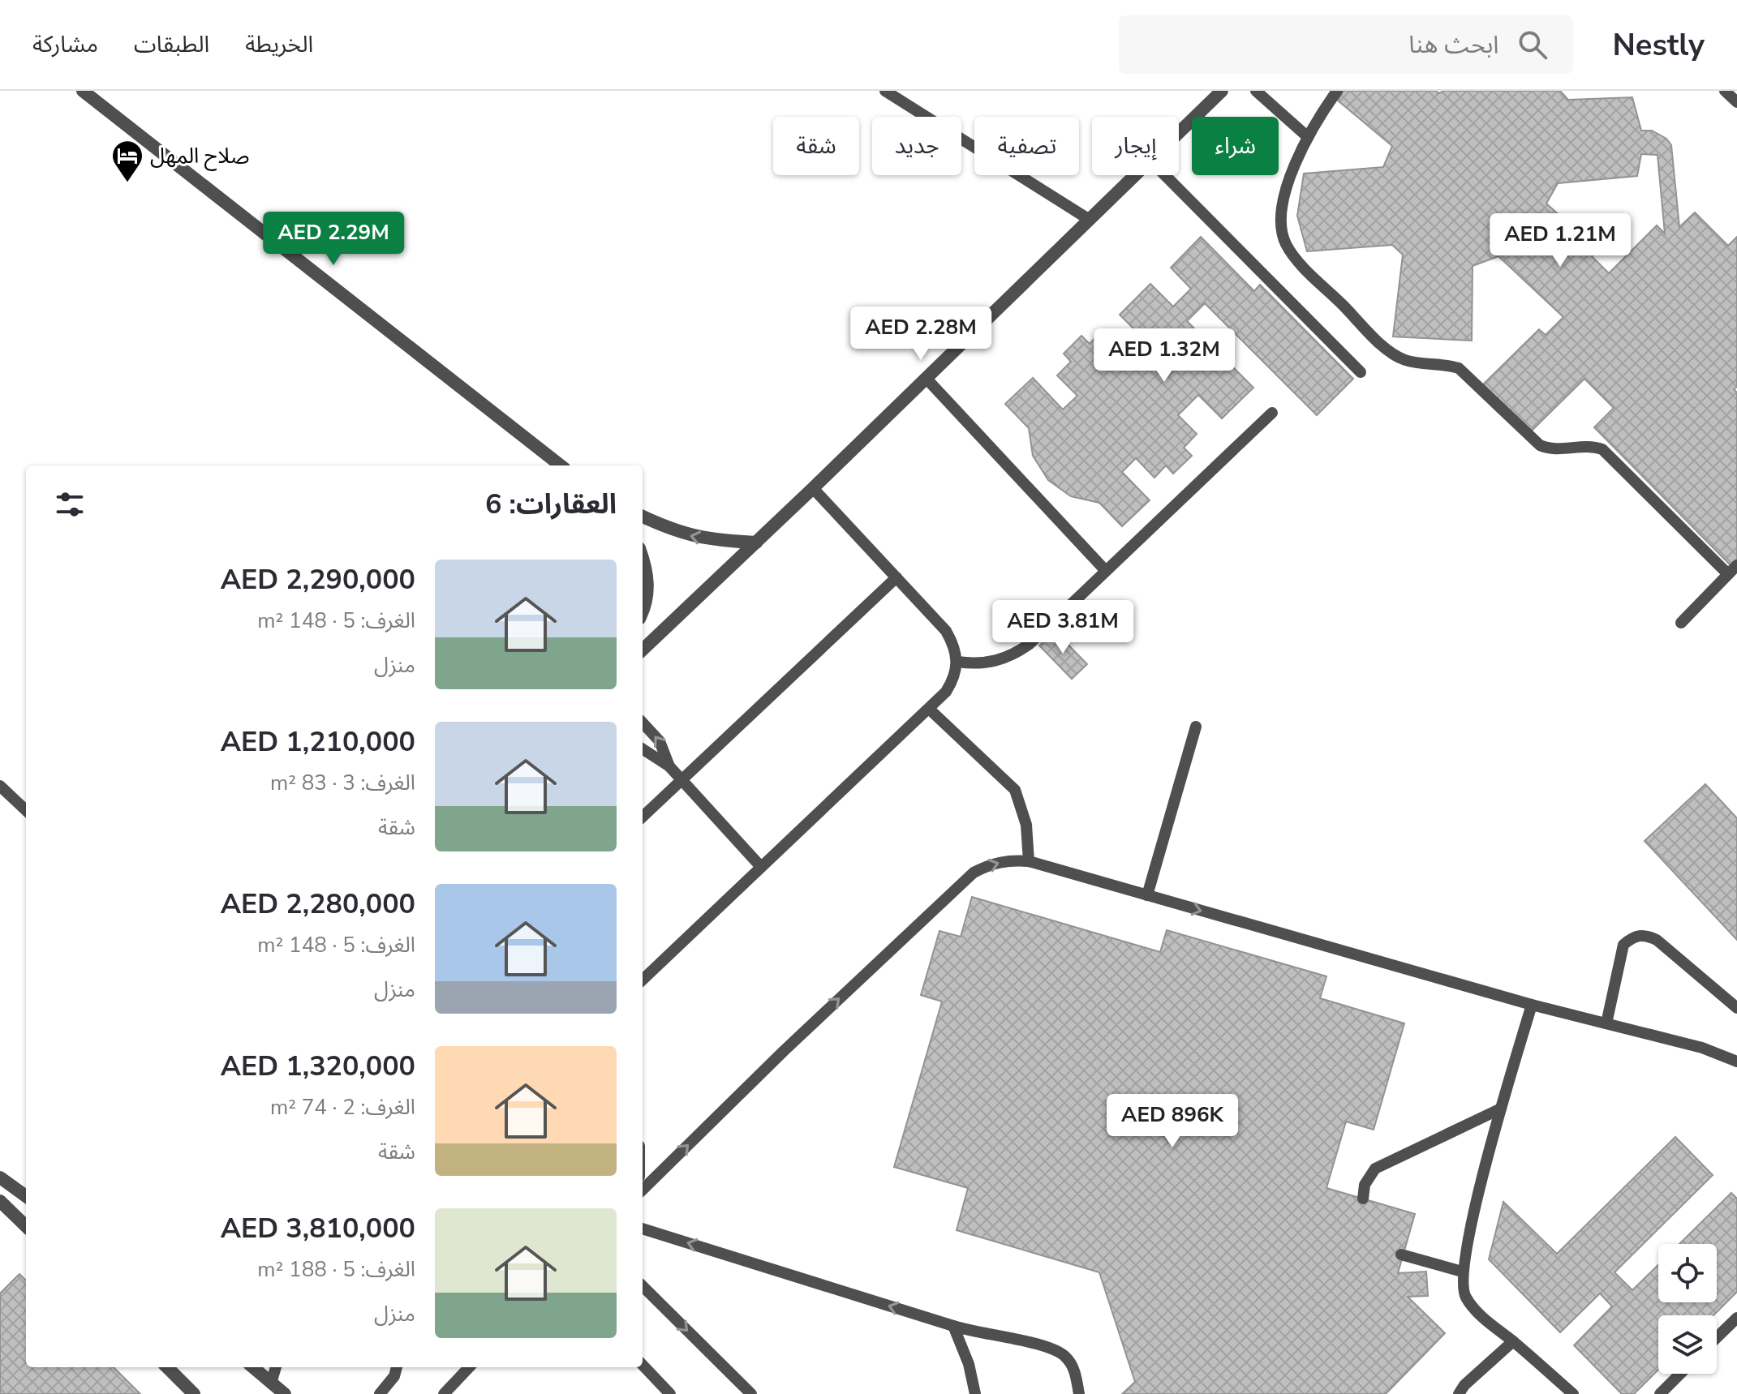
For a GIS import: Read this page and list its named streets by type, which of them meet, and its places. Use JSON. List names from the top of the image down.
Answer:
{
  "places": {
    "hotel": ["صلاح المهل"]
  },
  "page": {
    "header": "Nestly",
    "search": "ابحث هنا",
    "nav": ["الخريطة", "الطبقات", "مشاركة"],
    "chip": [
      "شراء",
      "إيجار",
      "تصفية",
      "جديد",
      "شقة"
    ],
    "price": [
      "AED 2.29M",
      "AED 1.21M",
      "AED 2.28M",
      "AED 1.32M",
      "AED 3.81M",
      "AED 896K"
    ],
    "heading": "العقارات: 6",
    "list": [
      {
        "name": "AED 2,290,000",
        "note": "الغرف: 5 · 148 m² · منزل"
      },
      {
        "name": "AED 1,210,000",
        "note": "الغرف: 3 · 83 m² · شقة"
      },
      {
        "name": "AED 2,280,000",
        "note": "الغرف: 5 · 148 m² · منزل"
      },
      {
        "name": "AED 1,320,000",
        "note": "الغرف: 2 · 74 m² · شقة"
      },
      {
        "name": "AED 3,810,000",
        "note": "الغرف: 5 · 188 m² · منزل"
      }
    ]
  }
}
